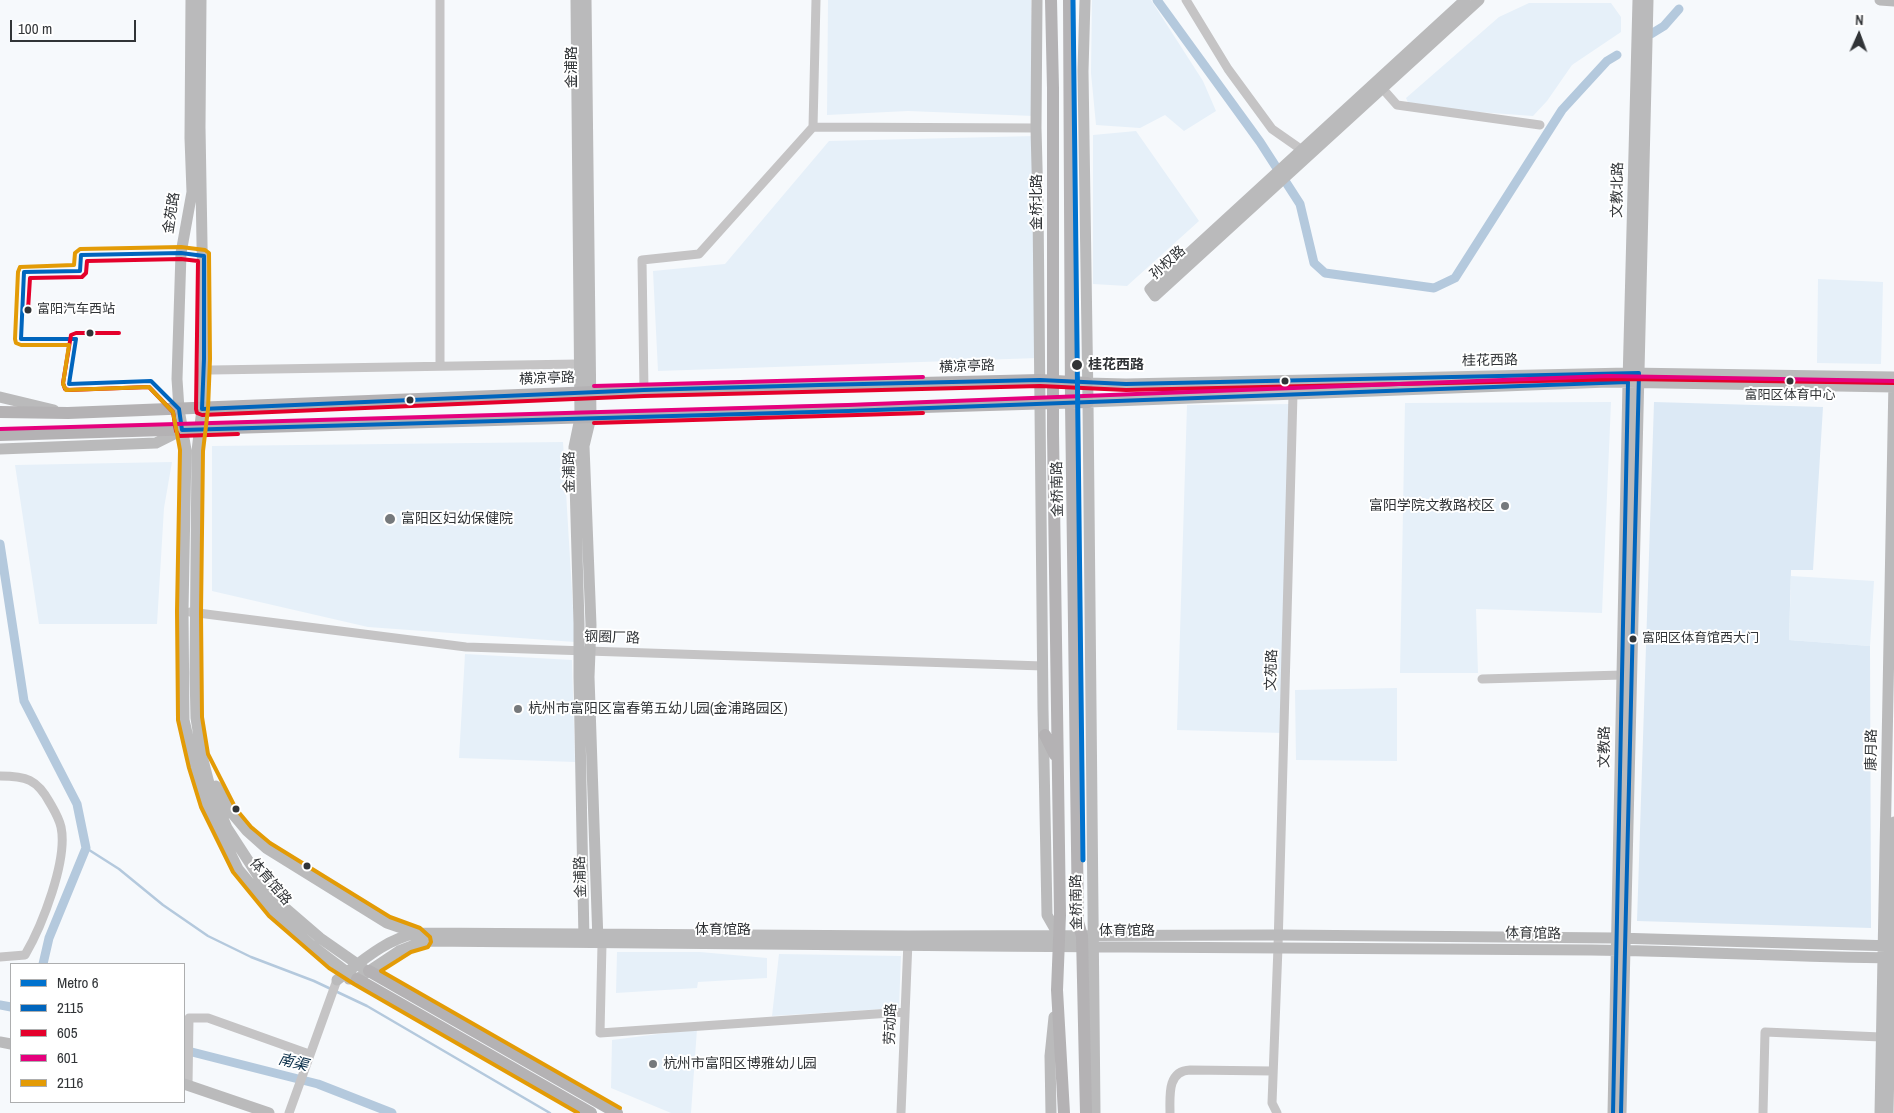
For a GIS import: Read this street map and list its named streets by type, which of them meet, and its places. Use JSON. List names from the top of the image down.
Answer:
{
  "streets": {
    "main road": [
      "金浦路",
      "文教北路",
      "金桥北路",
      "金苑路",
      "孙权路",
      "桂花西路",
      "横凉亭路",
      "金桥南路",
      "文教路",
      "康月路",
      "体育馆路"
    ],
    "street": ["钢圈厂路", "文苑路", "劳动路"]
  },
  "crossings": [
    ["金浦路", "横凉亭路"],
    ["金浦路", "钢圈厂路"],
    ["金浦路", "体育馆路"],
    ["文教北路", "桂花西路"],
    ["文教北路", "文教路"],
    ["金桥北路", "横凉亭路"],
    ["金桥北路", "金桥南路"],
    ["金苑路", "横凉亭路"],
    ["金苑路", "体育馆路"],
    ["桂花西路", "横凉亭路"],
    ["桂花西路", "金桥南路"],
    ["桂花西路", "文苑路"],
    ["桂花西路", "文教路"],
    ["桂花西路", "康月路"],
    ["横凉亭路", "金桥南路"],
    ["横凉亭路", "体育馆路"],
    ["金桥南路", "钢圈厂路"],
    ["金桥南路", "体育馆路"],
    ["钢圈厂路", "体育馆路"],
    ["文苑路", "体育馆路"],
    ["文教路", "体育馆路"],
    ["康月路", "体育馆路"],
    ["体育馆路", "劳动路"]
  ],
  "water": ["南渠"],
  "places": [
    "富阳汽车西站",
    "桂花西路",
    "富阳区体育中心",
    "富阳学院文教路校区",
    "富阳区妇幼保健院",
    "富阳区体育馆西大门",
    "杭州市富阳区富春第五幼儿园(金浦路园区)",
    "杭州市富阳区博雅幼儿园"
  ],
  "lines": [
    "metro line 6",
    "transit line 2116",
    "transit line 2115",
    "transit line 605",
    "transit line 601"
  ],
  "legend": [
    "Metro 6",
    "2115",
    "605",
    "601",
    "2116"
  ],
  "scale_bar": "100 m",
  "north": "top"
}
